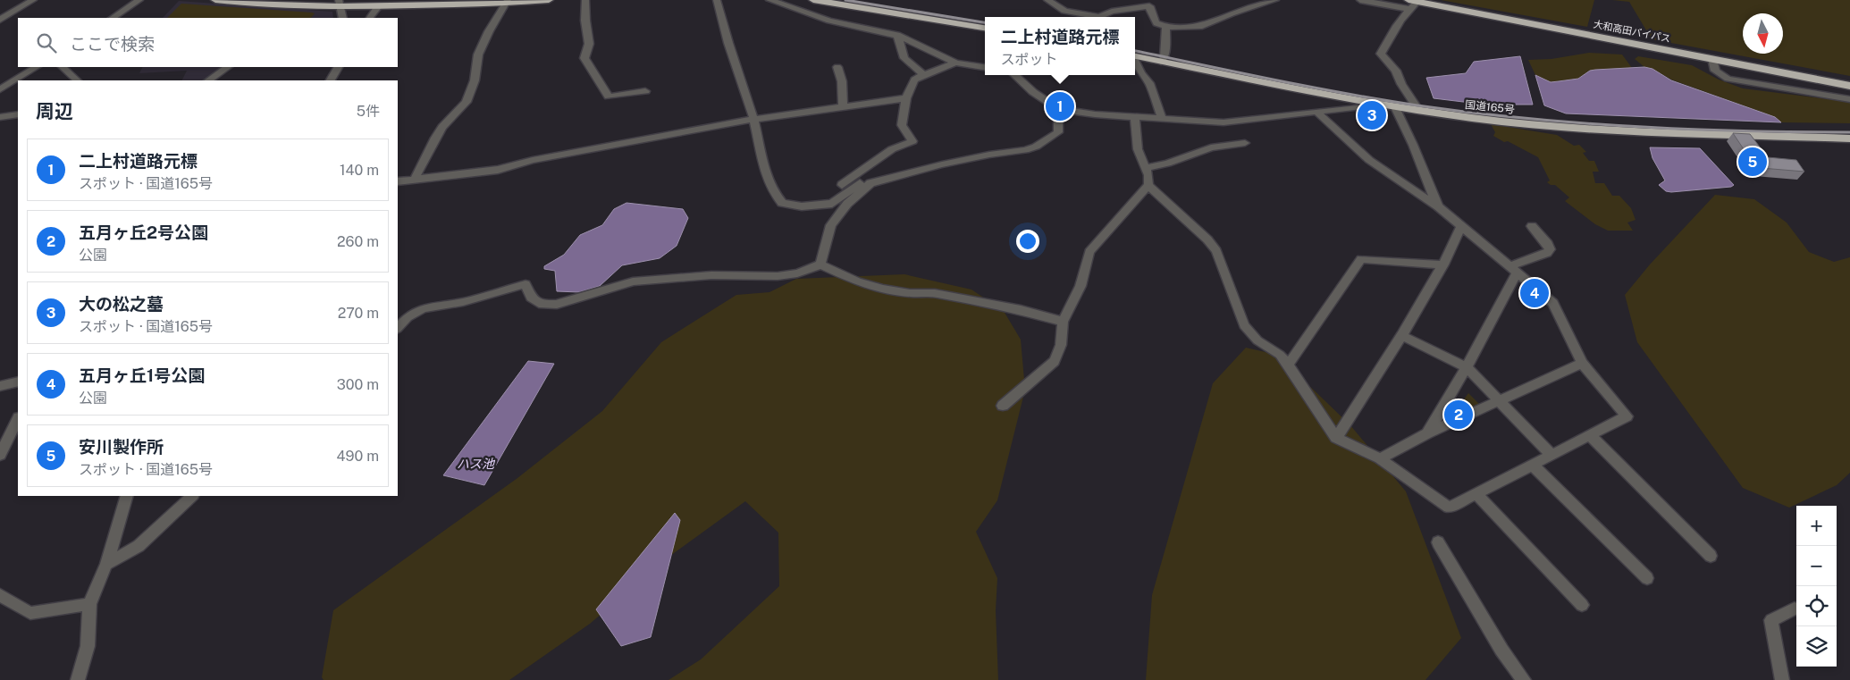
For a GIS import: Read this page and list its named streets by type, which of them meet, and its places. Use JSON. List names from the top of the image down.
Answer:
{
  "streets": {
    "highway": ["大和高田バイパス", "国道165号"]
  },
  "water": ["ハス池"],
  "north": "bottom",
  "page": {
    "popup": ["二上村道路元標", "スポット"],
    "search": "ここで検索",
    "heading": ["周辺", "5件"],
    "pins": [
      "1",
      "3",
      "5",
      "4",
      "2"
    ],
    "list": [
      {
        "mark": "1",
        "name": "二上村道路元標",
        "note": "スポット · 国道165号",
        "value": "140 m"
      },
      {
        "mark": "2",
        "name": "五月ヶ丘2号公園",
        "note": "公園",
        "value": "260 m"
      },
      {
        "mark": "3",
        "name": "大の松之墓",
        "note": "スポット · 国道165号",
        "value": "270 m"
      },
      {
        "mark": "4",
        "name": "五月ヶ丘1号公園",
        "note": "公園",
        "value": "300 m"
      },
      {
        "mark": "5",
        "name": "安川製作所",
        "note": "スポット · 国道165号",
        "value": "490 m"
      }
    ],
    "map_buttons": ["+", "−"]
  }
}
